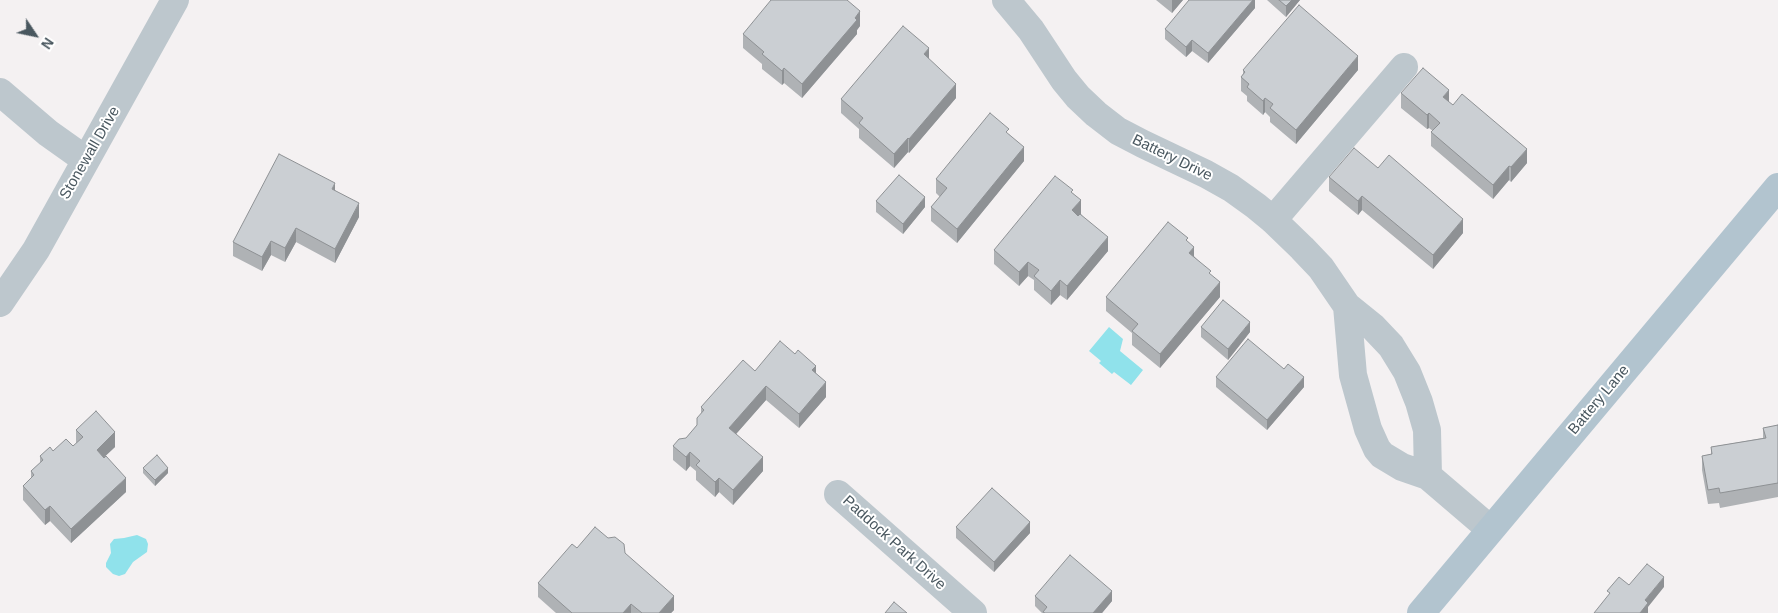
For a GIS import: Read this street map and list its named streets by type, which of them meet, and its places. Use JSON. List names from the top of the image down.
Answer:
{
  "streets": {
    "main road": ["Battery Lane"],
    "street": ["Stonewall Drive", "Battery Drive", "Paddock Park Drive"]
  },
  "crossings": [
    ["Battery Drive", "Battery Lane"]
  ],
  "north": "bottom right"
}
